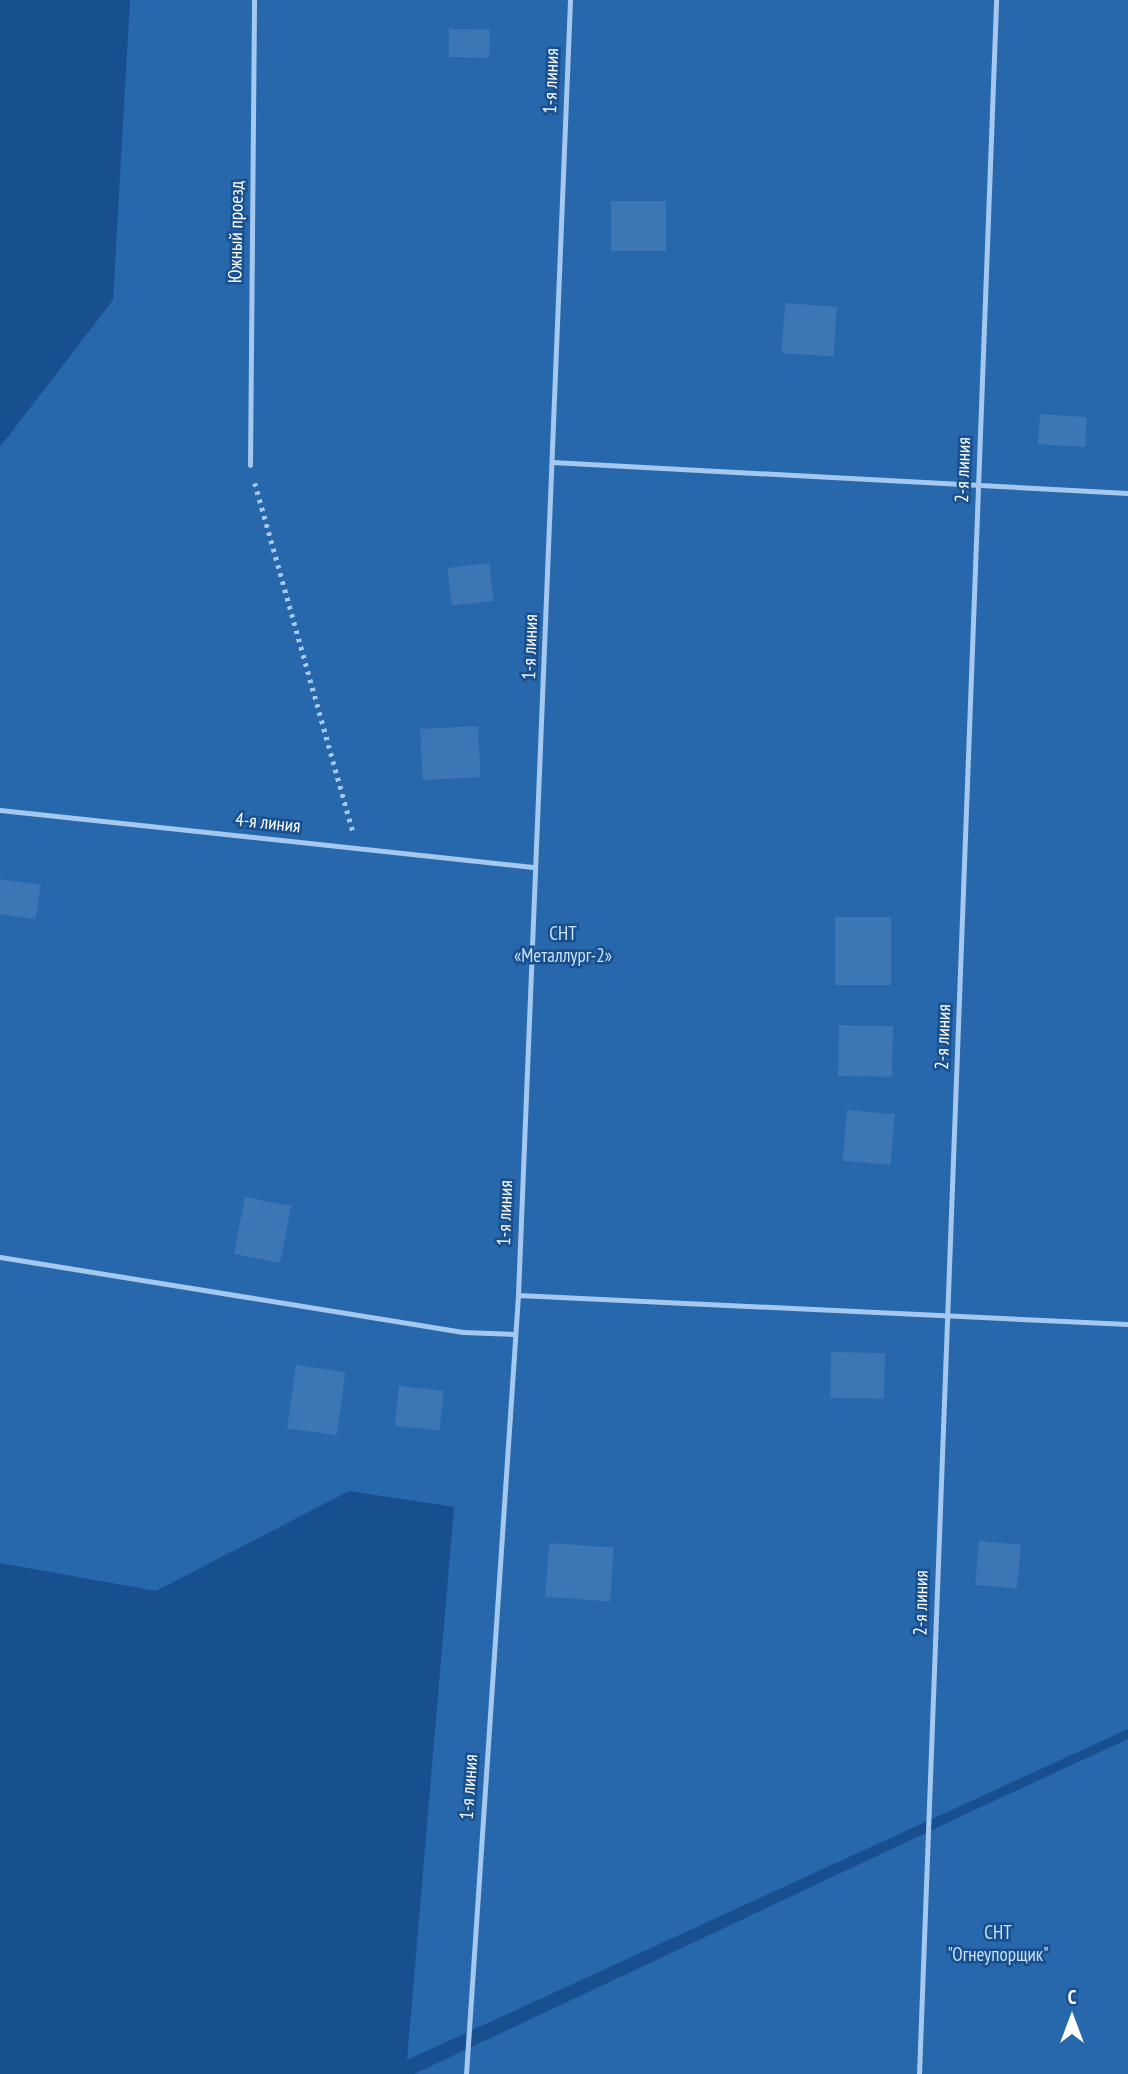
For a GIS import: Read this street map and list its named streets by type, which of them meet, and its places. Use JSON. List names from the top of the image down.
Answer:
{
  "streets": {
    "lane": [
      "1-я линия",
      "Южный проезд",
      "2-я линия",
      "4-я линия"
    ]
  },
  "crossings": [
    ["1-я линия", "4-я линия"]
  ],
  "parks": ["СНТ «Металлург-2»", "СНТ \"Огнеупорщик\""],
  "north": "top"
}
